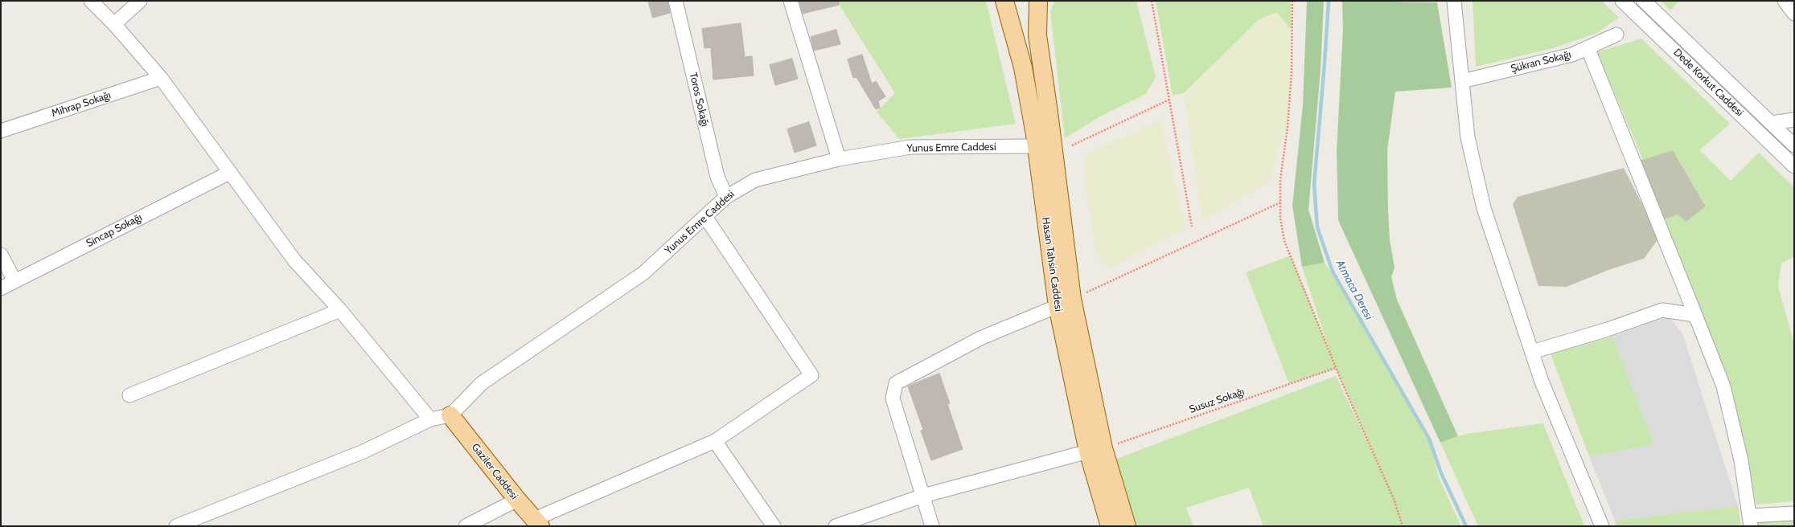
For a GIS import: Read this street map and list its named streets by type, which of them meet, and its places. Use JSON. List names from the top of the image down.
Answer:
{
  "streets": {
    "main road": ["Hasan Tahsin Caddesi", "Gaziler Caddesi"],
    "street": [
      "Şükran Sokağı",
      "Dede Korkut Caddesi",
      "Toros Sokağı",
      "Mihrap Sokağı",
      "Yunus Emre Caddesi",
      "Sincap Sokağı"
    ],
    "path": ["Susuz Sokağı"]
  },
  "crossings": [
    ["Toros Sokağı", "Yunus Emre Caddesi"],
    ["Yunus Emre Caddesi", "Hasan Tahsin Caddesi"],
    ["Yunus Emre Caddesi", "Gaziler Caddesi"],
    ["Hasan Tahsin Caddesi", "Susuz Sokağı"]
  ],
  "water": ["Atmaca Deresi"]
}
